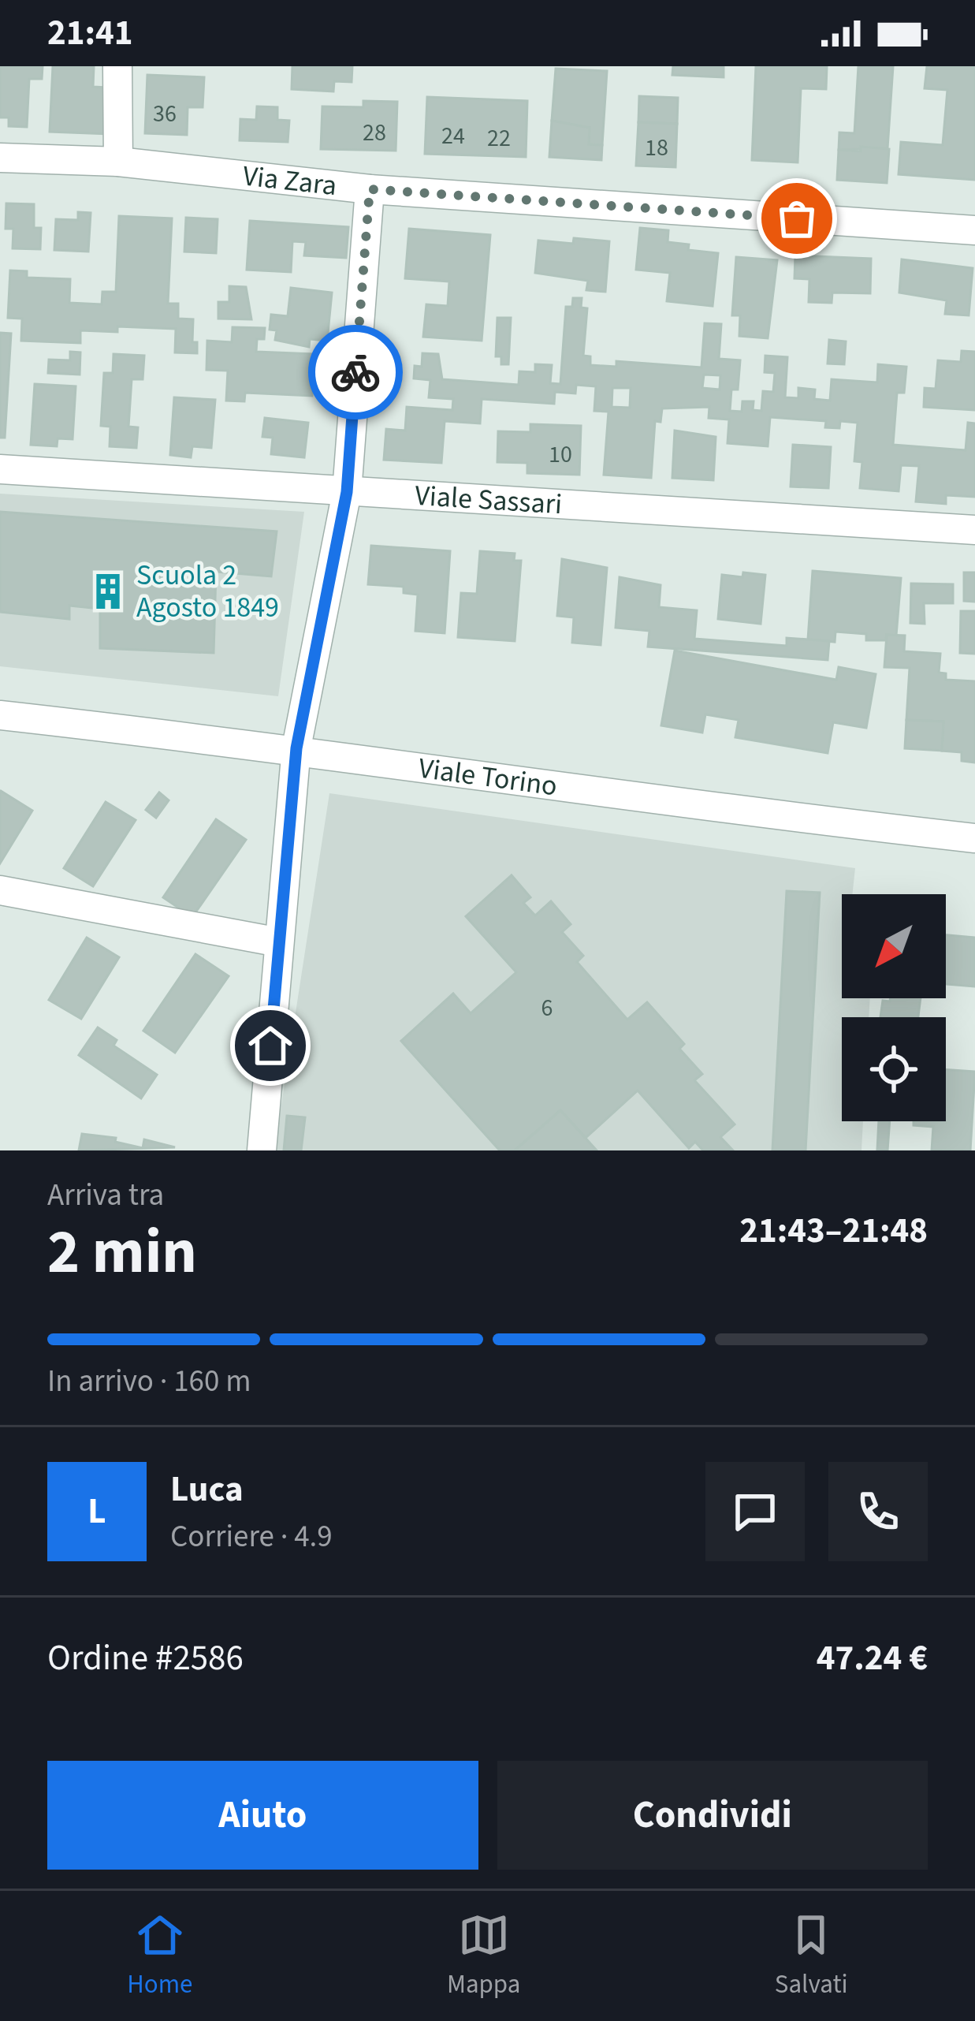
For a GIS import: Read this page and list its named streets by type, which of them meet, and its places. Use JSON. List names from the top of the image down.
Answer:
{
  "streets": {
    "street": ["Via Zara", "Viale Sassari", "Viale Torino"]
  },
  "places": {
    "building": ["Scuola 2 Agosto 1849"]
  },
  "house_numbers": [
    "36",
    "28",
    "24",
    "22",
    "18",
    "10",
    "6"
  ],
  "north": "bottom left",
  "page": {
    "status": "21:41",
    "heading": ["2 min", "Arriva tra", "21:43–21:48"],
    "panel": [
      "Luca",
      "Corriere · 4.9",
      "Ordine #2586",
      "47.24 €"
    ],
    "bar": "In arrivo · 160 m",
    "round": "L",
    "buttons": ["Aiuto", "Condividi"],
    "tabs": ["Home", "Mappa", "Salvati"]
  }
}
